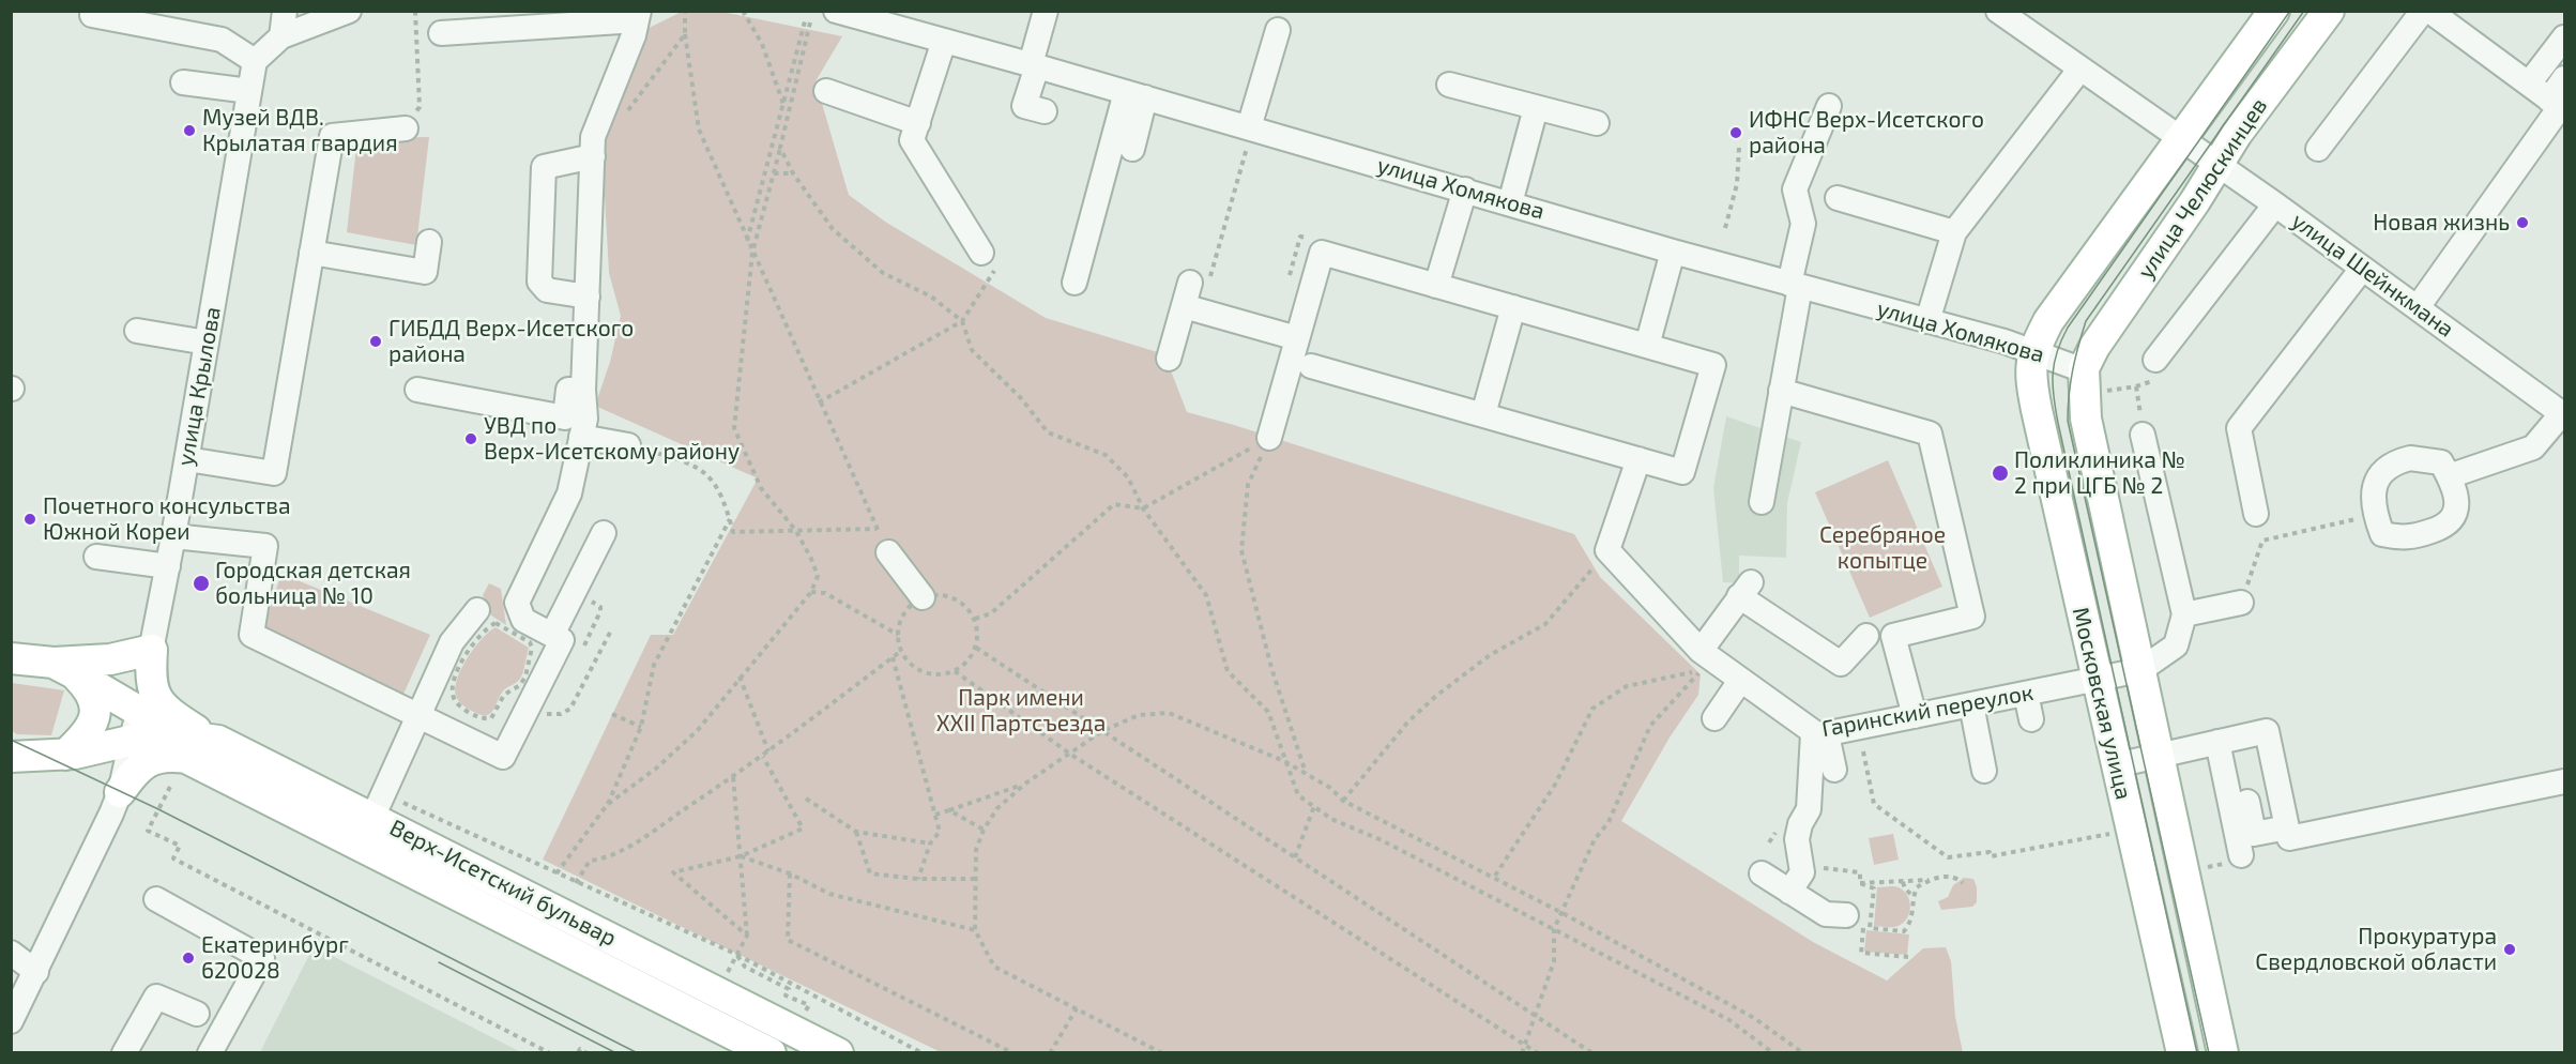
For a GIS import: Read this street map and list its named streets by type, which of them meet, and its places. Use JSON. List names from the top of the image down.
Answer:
{
  "streets": {
    "main road": ["улица Челюскинцев", "Московская улица", "Верх-Исетский бульвар"],
    "street": [
      "улица Хомякова",
      "улица Шейнкмана",
      "улица Крылова",
      "Гаринский переулок"
    ]
  },
  "crossings": [
    ["улица Хомякова", "улица Челюскинцев"],
    ["улица Хомякова", "Московская улица"],
    ["улица Челюскинцев", "улица Шейнкмана"],
    ["улица Челюскинцев", "Московская улица"],
    ["улица Крылова", "Верх-Исетский бульвар"],
    ["Московская улица", "Гаринский переулок"]
  ],
  "parks": ["Серебряное копытце", "Парк имени XXII Партсъезда"],
  "places": [
    "Музей ВДВ. Крылатая гвардия",
    "ИФНС Верх-Исетского района",
    "Новая жизнь",
    "ГИБДД Верх-Исетского района",
    "УВД по Верх-Исетскому району",
    "Поликлиника № 2 при ЦГБ № 2",
    "Почетного консульства Южной Кореи",
    "Городская детская больница № 10",
    "Прокуратура Свердловской области",
    "Екатеринбург 620028"
  ]
}
